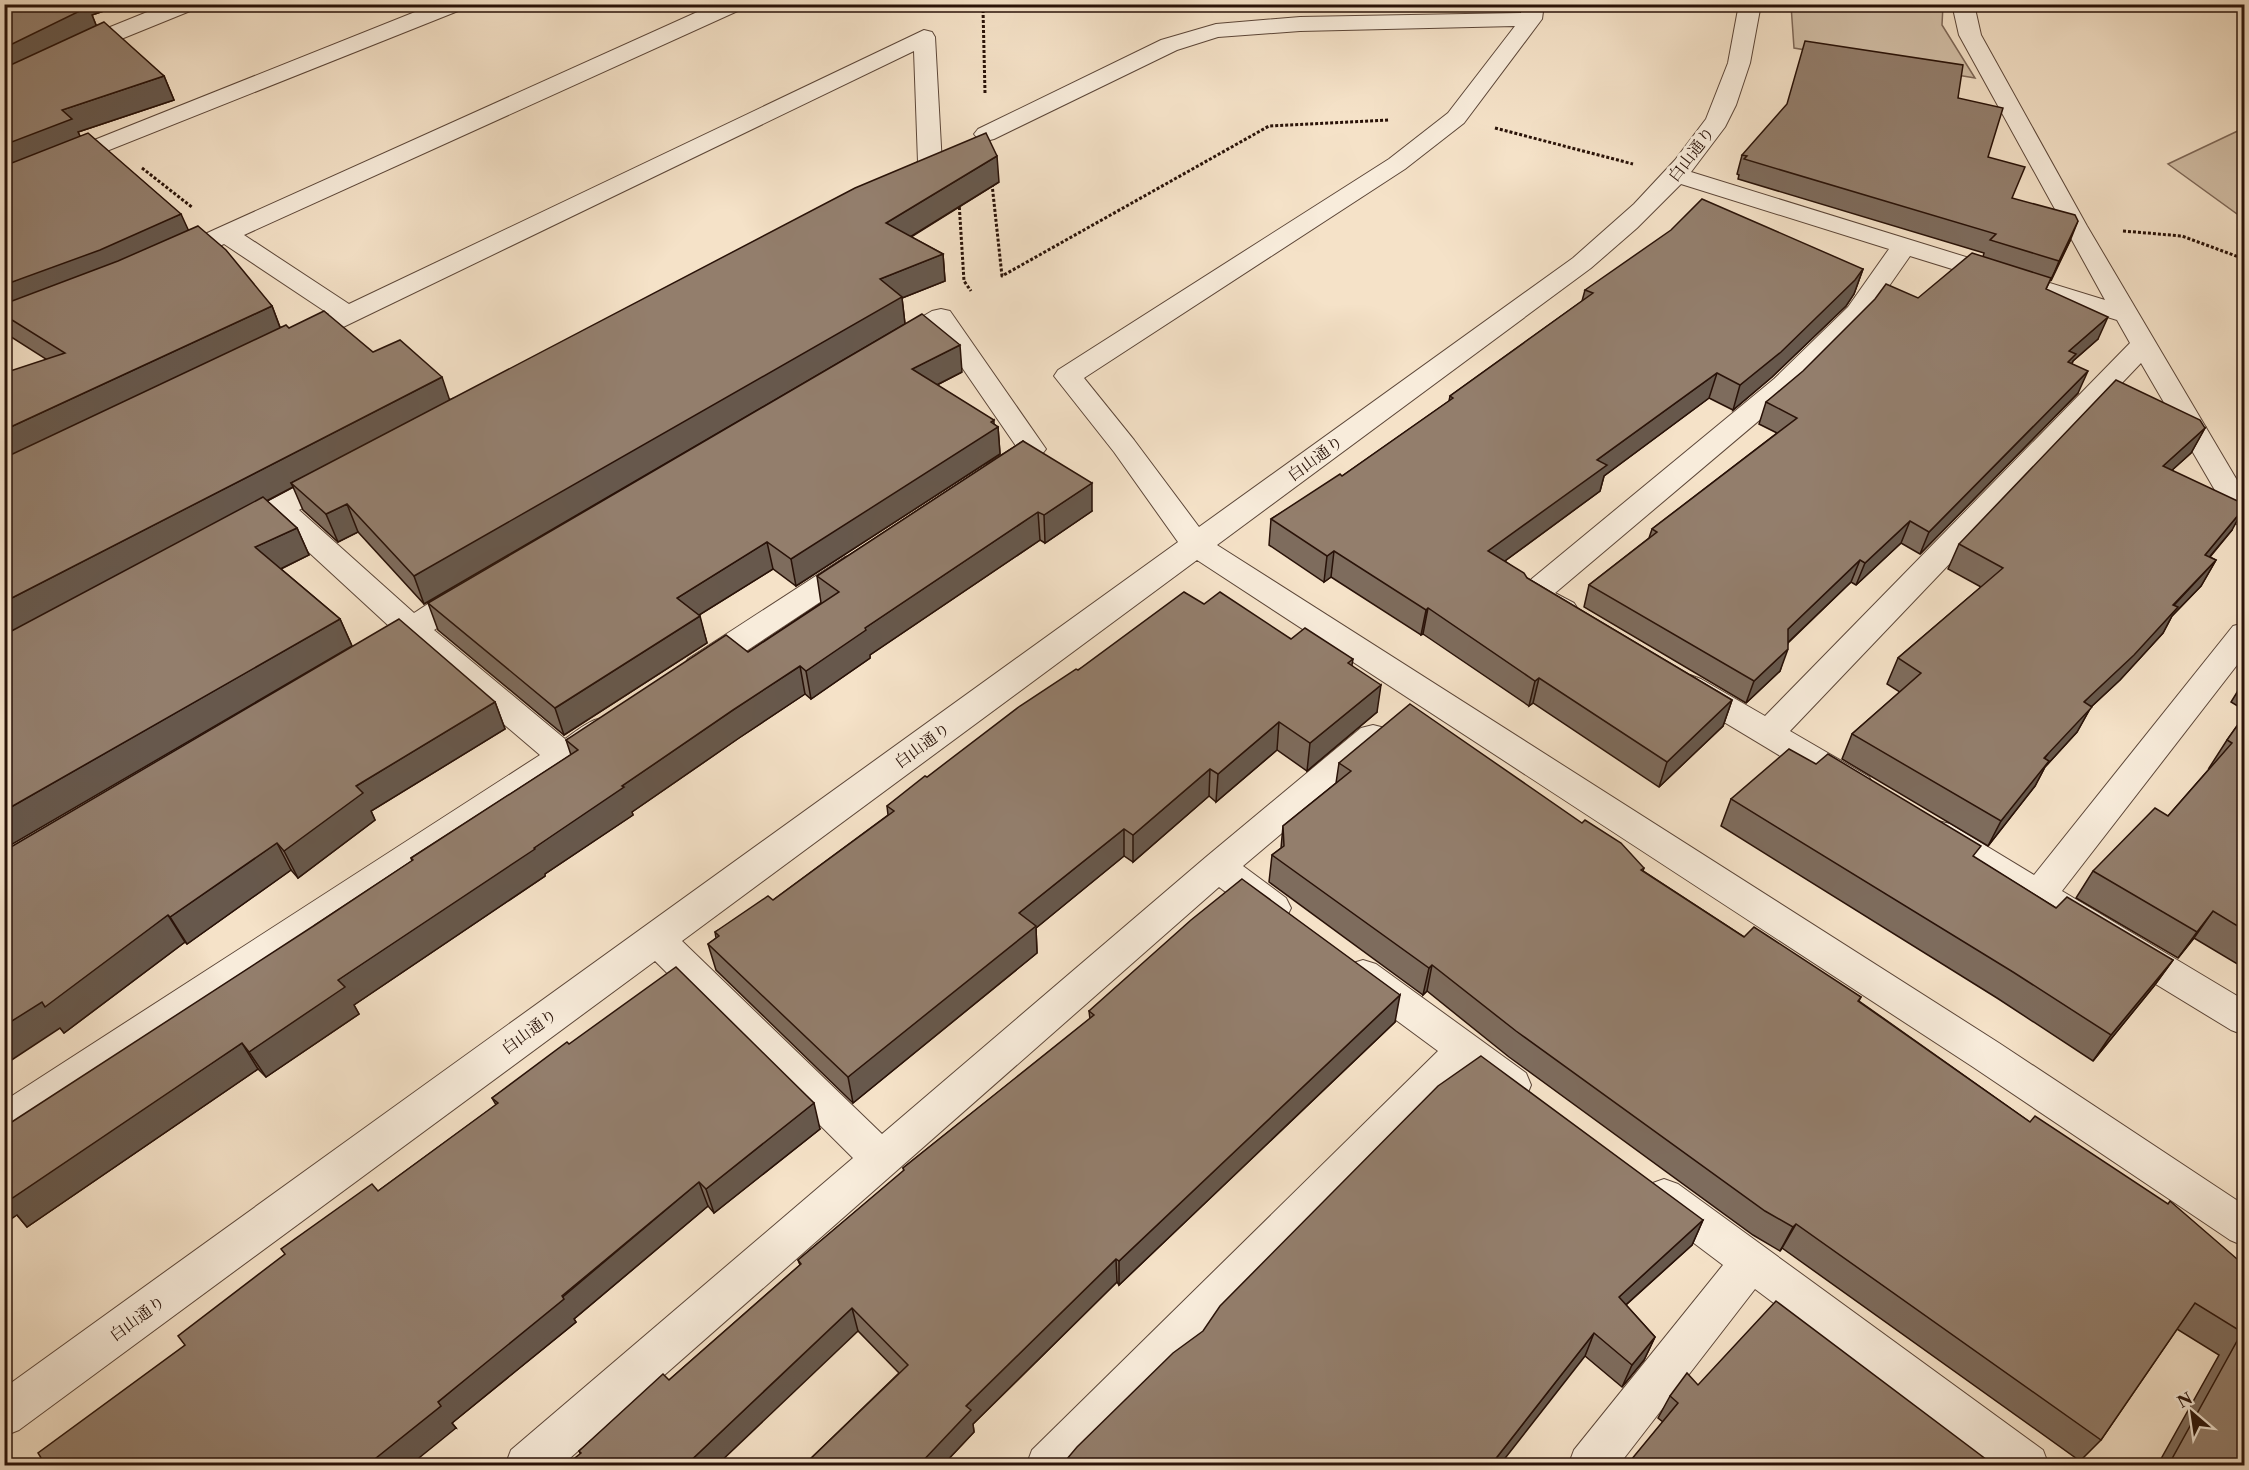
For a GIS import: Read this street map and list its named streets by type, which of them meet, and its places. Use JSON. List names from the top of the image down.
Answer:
{
  "streets": {
    "street": ["白山通り"]
  },
  "north": "top left"
}
